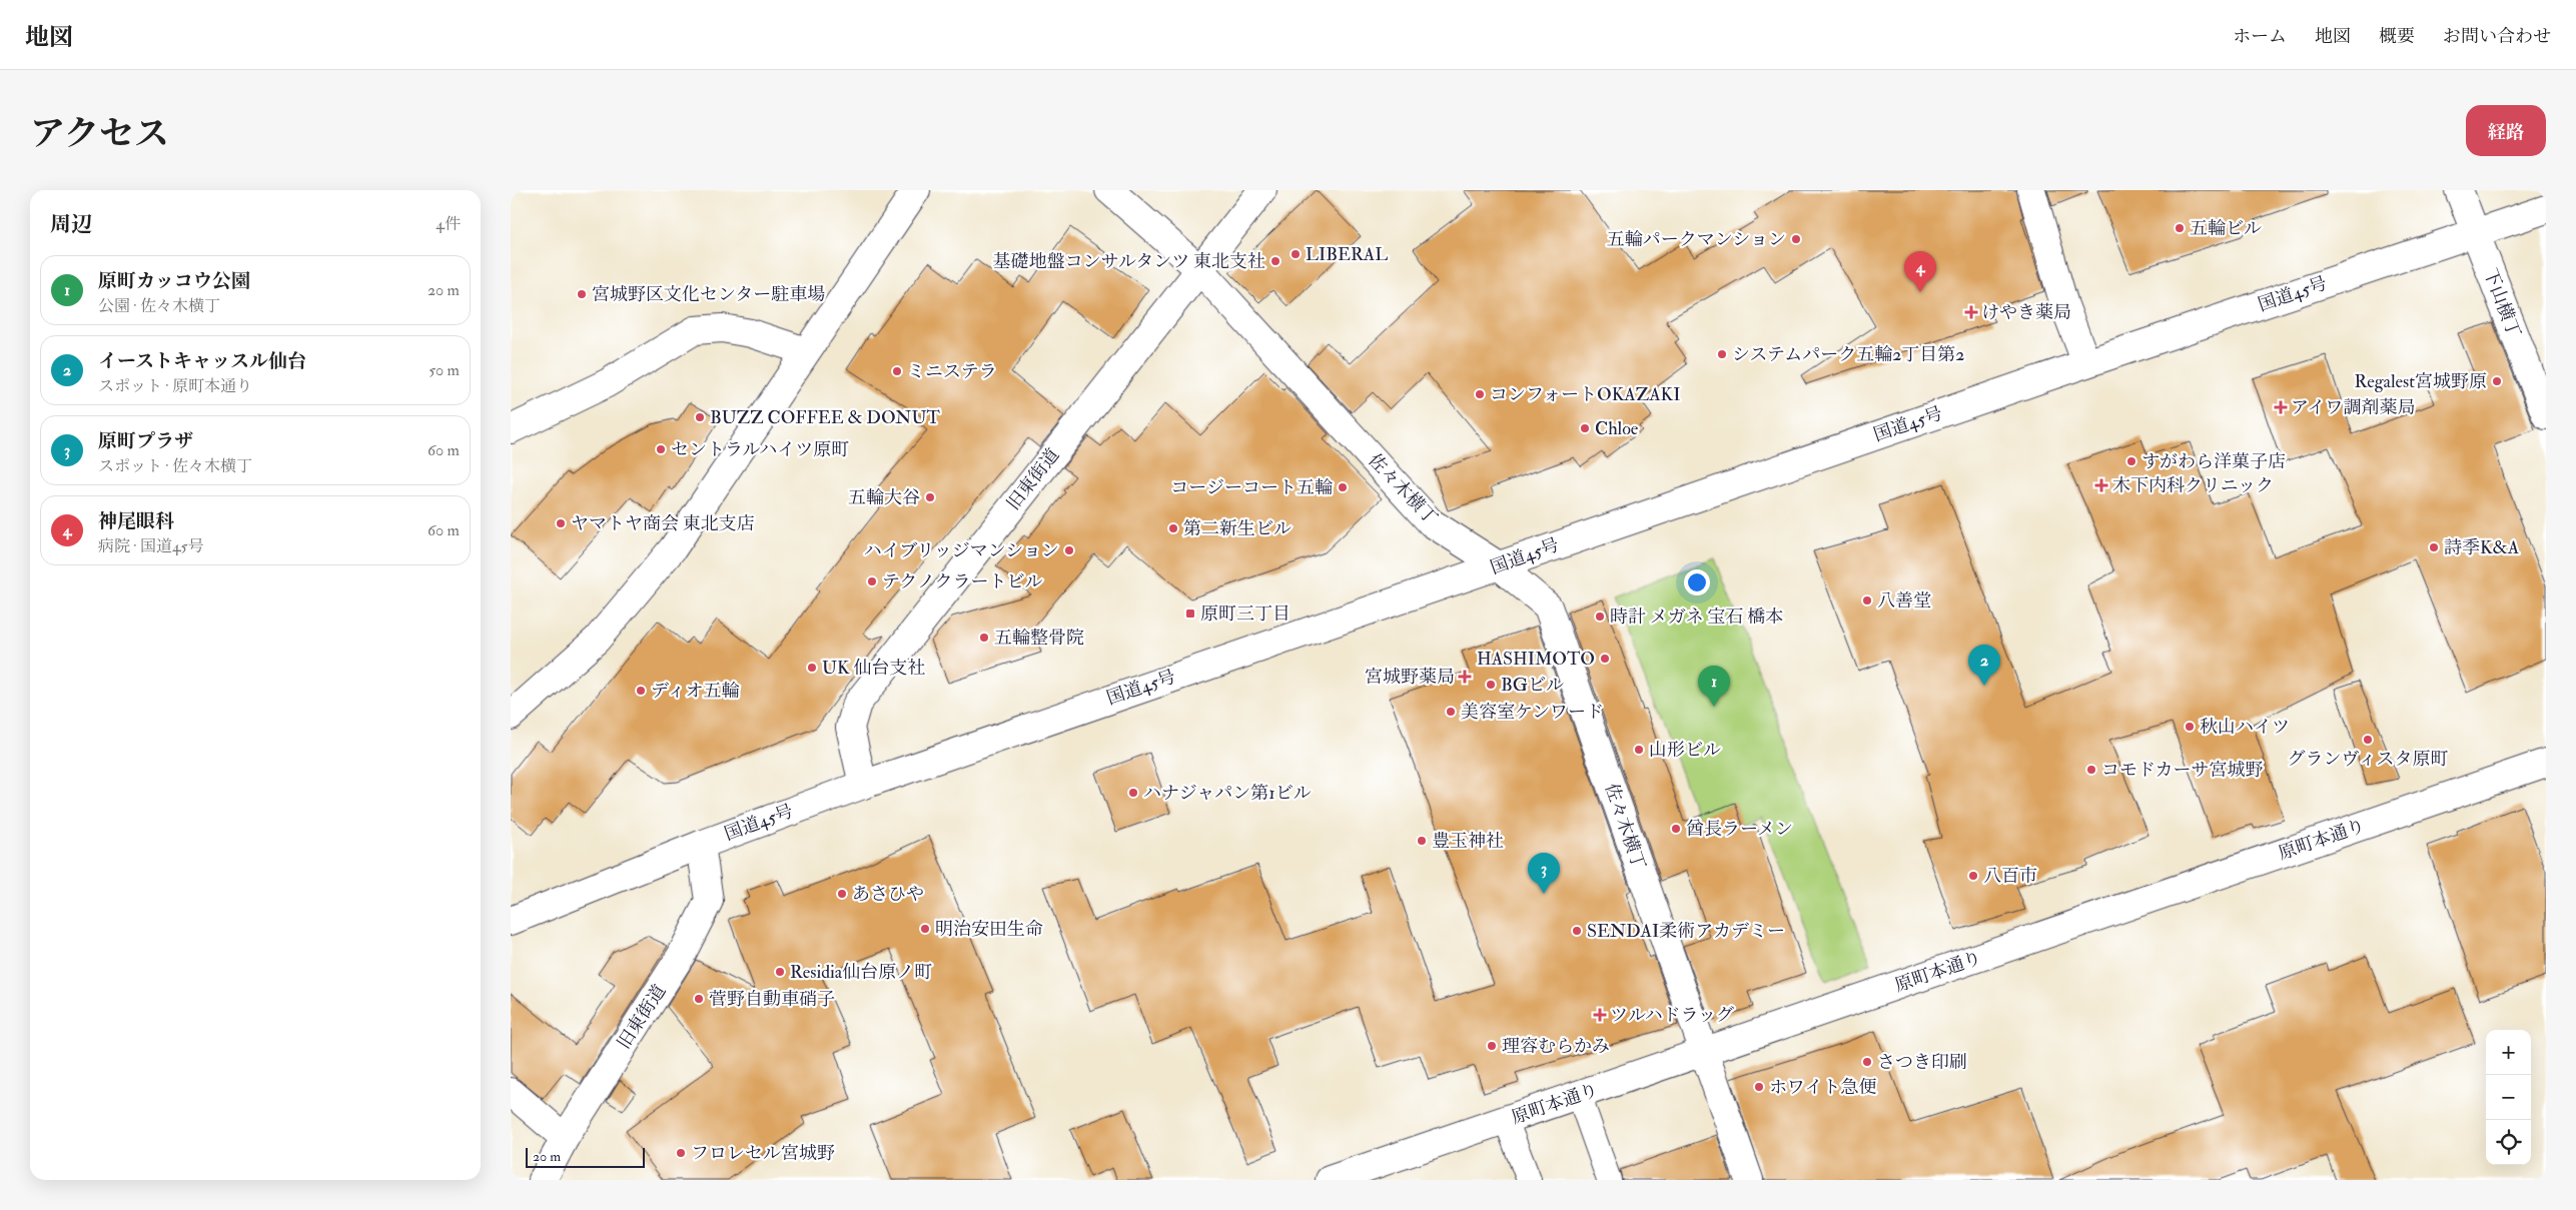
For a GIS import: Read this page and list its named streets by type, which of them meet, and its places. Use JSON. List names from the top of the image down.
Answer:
{
  "streets": {
    "main road": [
      "国道45号",
      "下山横丁",
      "旧東街道",
      "佐々木横丁",
      "原町本通り"
    ]
  },
  "crossings": [
    ["国道45号", "下山横丁"],
    ["国道45号", "旧東街道"],
    ["国道45号", "佐々木横丁"],
    ["旧東街道", "佐々木横丁"],
    ["佐々木横丁", "原町本通り"]
  ],
  "places": {
    "other": [
      "五輪ビル",
      "五輪パークマンション",
      "LIBERAL",
      "基礎地盤コンサルタンツ 東北支社",
      "宮城野区文化センター駐車場",
      "システムパーク五輪2丁目第2",
      "ミニステラ",
      "Regalest宮城野原",
      "コンフォートOKAZAKI",
      "BUZZ COFFEE & DONUT",
      "Chloe",
      "セントラルハイツ原町",
      "すがわら洋菓子店",
      "コージーコート五輪",
      "五輪大谷",
      "ヤマトヤ商会 東北支店",
      "第二新生ビル",
      "詩季K&A",
      "ハイブリッジマンション",
      "テクノクラートビル",
      "八善堂",
      "時計 メガネ 宝石 橋本",
      "五輪整骨院",
      "HASHIMOTO",
      "UK 仙台支社",
      "BGビル",
      "ディオ五輪",
      "美容室ケンワード",
      "秋山ハイツ",
      "グランヴィスタ原町",
      "山形ビル",
      "コモドカーサ宮城野",
      "ハナジャパン第1ビル",
      "酋長ラーメン",
      "豊玉神社",
      "八百市",
      "あさひや",
      "明治安田生命",
      "SENDAI柔術アカデミー",
      "Residia仙台原ノ町",
      "菅野自動車硝子",
      "理容むらかみ",
      "さつき印刷",
      "ホワイト急便",
      "フロレセル宮城野"
    ],
    "health": [
      "けやき薬局",
      "アイワ調剤薬局",
      "木下内科クリニック",
      "宮城野薬局",
      "ツルハドラッグ"
    ],
    "transit": ["原町三丁目"]
  },
  "scale_bar": "20 m",
  "page": {
    "header": "地図",
    "nav": [
      "ホーム",
      "地図",
      "概要",
      "お問い合わせ"
    ],
    "title": "アクセス",
    "buttons": "経路",
    "heading": ["周辺", "4件"],
    "pins": [
      "4",
      "2",
      "1",
      "3"
    ],
    "list": [
      {
        "mark": "1",
        "name": "原町カッコウ公園",
        "note": "公園 · 佐々木横丁",
        "value": "20 m"
      },
      {
        "mark": "2",
        "name": "イーストキャッスル仙台",
        "note": "スポット · 原町本通り",
        "value": "50 m"
      },
      {
        "mark": "3",
        "name": "原町プラザ",
        "note": "スポット · 佐々木横丁",
        "value": "60 m"
      },
      {
        "mark": "4",
        "name": "神尾眼科",
        "note": "病院 · 国道45号",
        "value": "60 m"
      }
    ],
    "map_buttons": ["+", "−"],
    "scale": "20 m"
  }
}
